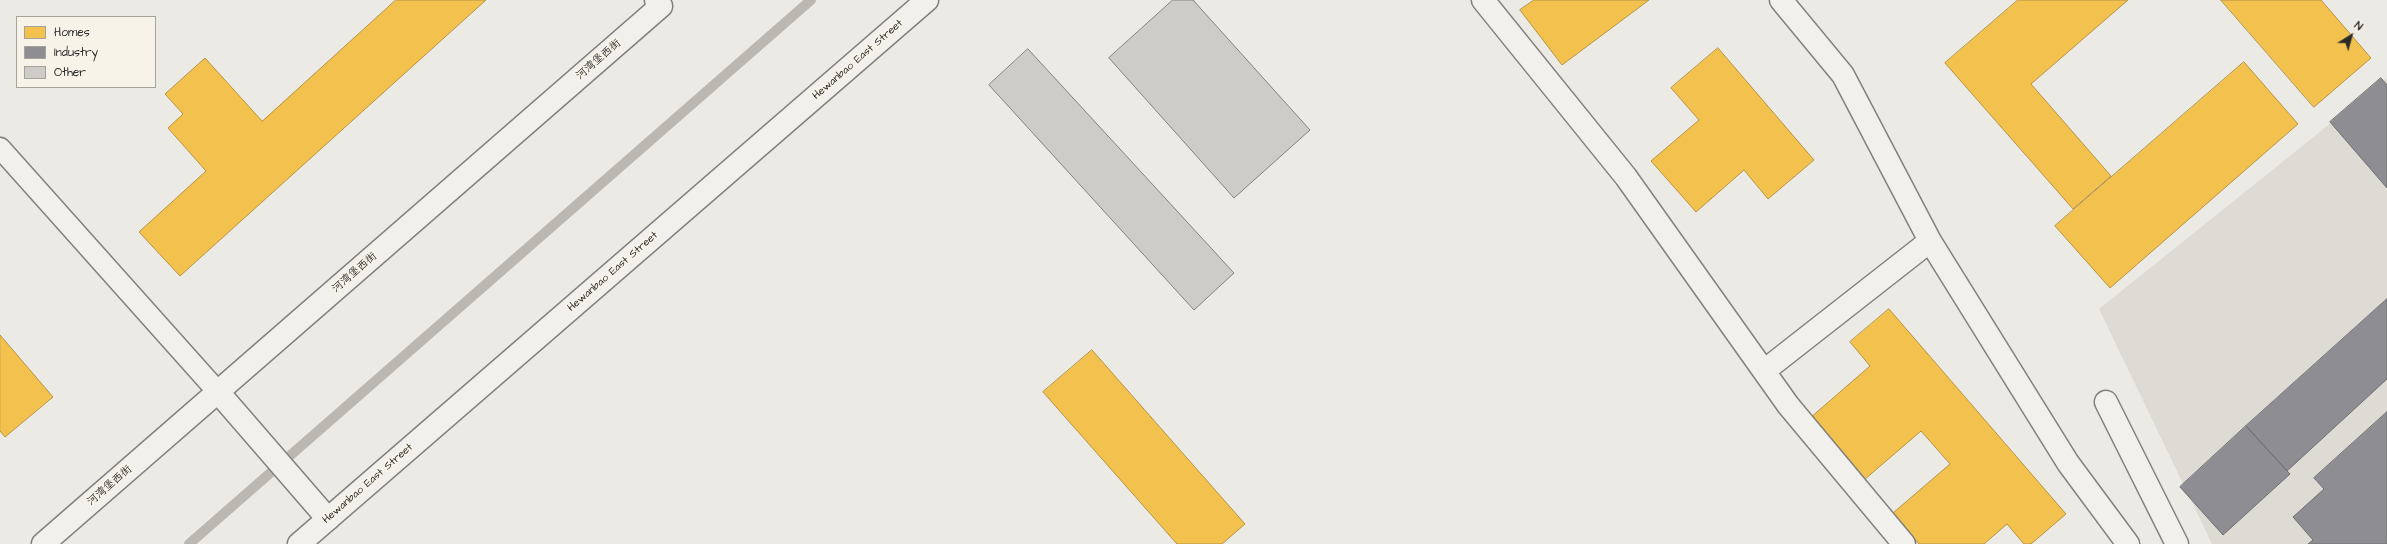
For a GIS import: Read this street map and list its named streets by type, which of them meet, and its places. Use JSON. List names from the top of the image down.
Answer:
{
  "streets": {
    "street": ["河湾堡西街", "Hewanbao East Street"]
  },
  "legend": ["Homes", "Industry", "Other"],
  "north": "top right"
}
